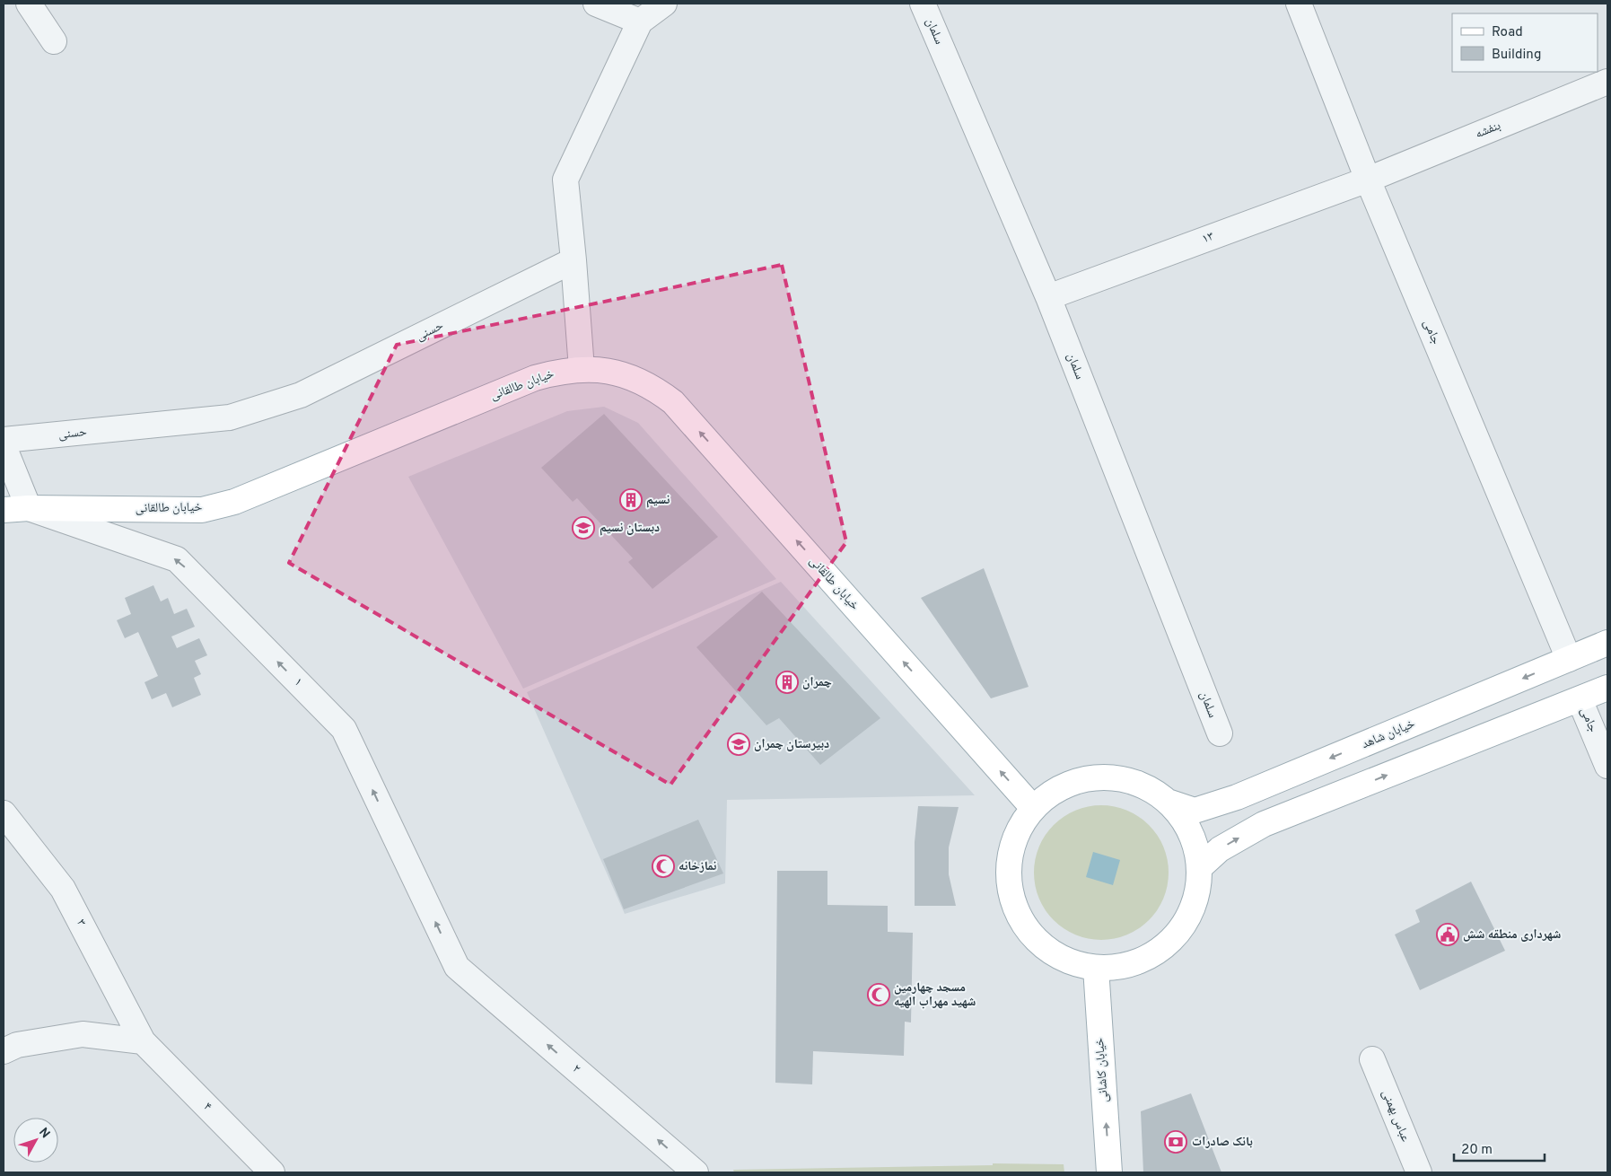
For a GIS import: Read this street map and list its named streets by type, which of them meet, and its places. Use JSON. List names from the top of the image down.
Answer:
{
  "streets": {
    "main road": ["خیابان طالقانی", "خیابان شاهد", "خیابان کاشانی"],
    "street": [
      "سلمان",
      "بنفشه",
      "۱۳",
      "حسنی",
      "جامی",
      "۱",
      "۳",
      "۲",
      "۴",
      "عباس بهمنی"
    ]
  },
  "crossings": [
    ["سلمان", "۱۳"],
    ["بنفشه", "۱۳"],
    ["بنفشه", "جامی"],
    ["۱۳", "جامی"],
    ["جامی", "خیابان شاهد"],
    ["خیابان طالقانی", "۱"],
    ["۱", "۲"],
    ["۳", "۴"]
  ],
  "one_way": [
    "خیابان طالقانی",
    "۱",
    "۲",
    "خیابان کاشانی"
  ],
  "places": {
    "building": ["نسیم", "چمران"],
    "school or university": ["دبستان نسیم", "دبیرستان چمران"],
    "mosque": ["نمازخانه", "مسجد چهارمین شهید مهراب الهیه"],
    "public building": ["شهرداری منطقه شش"],
    "bank": ["بانک صادرات"]
  },
  "legend": ["Road", "Building"],
  "scale_bar": "20 m",
  "north": "top right"
}
